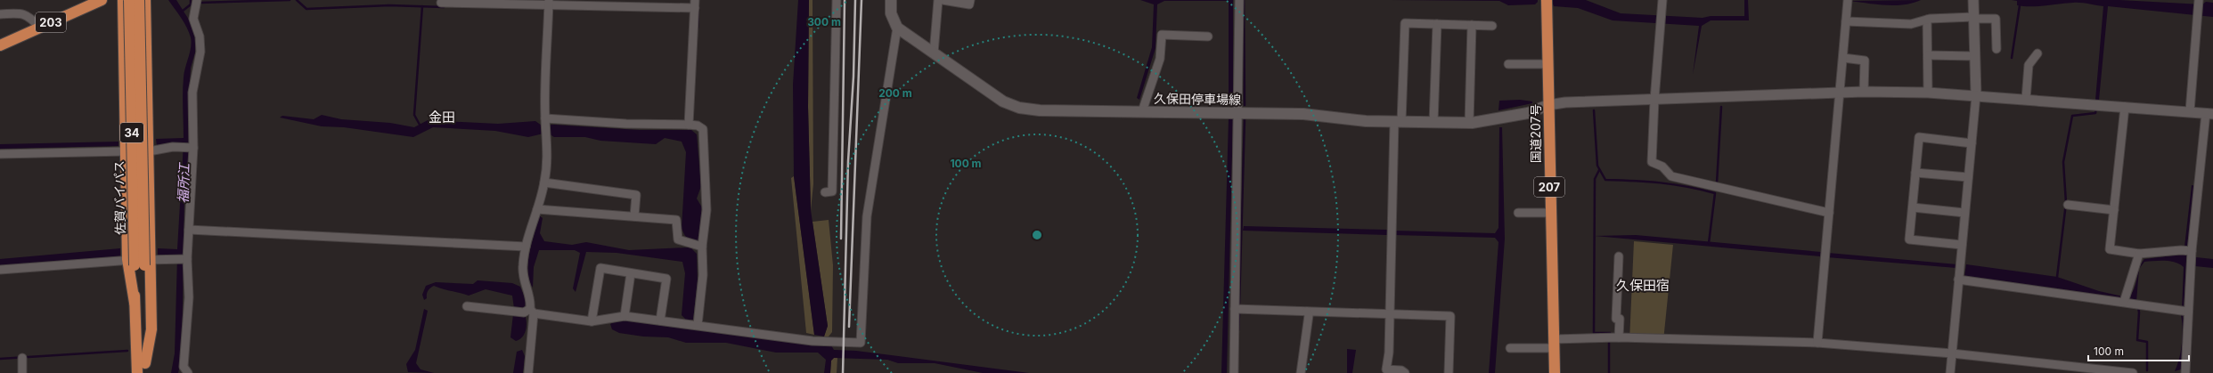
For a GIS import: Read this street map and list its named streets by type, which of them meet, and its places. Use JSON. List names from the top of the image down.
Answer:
{
  "streets": {
    "highway": [
      "203",
      "34",
      "国道207号",
      "207",
      "佐賀バイパス"
    ],
    "main road": ["久保田停車場線"]
  },
  "crossings": [
    ["久保田停車場線", "国道207号"]
  ],
  "districts": ["金田", "久保田宿"],
  "water": ["福所江"],
  "scale_bar": "100 m",
  "rings": ["300 m", "200 m", "100 m"]
}
